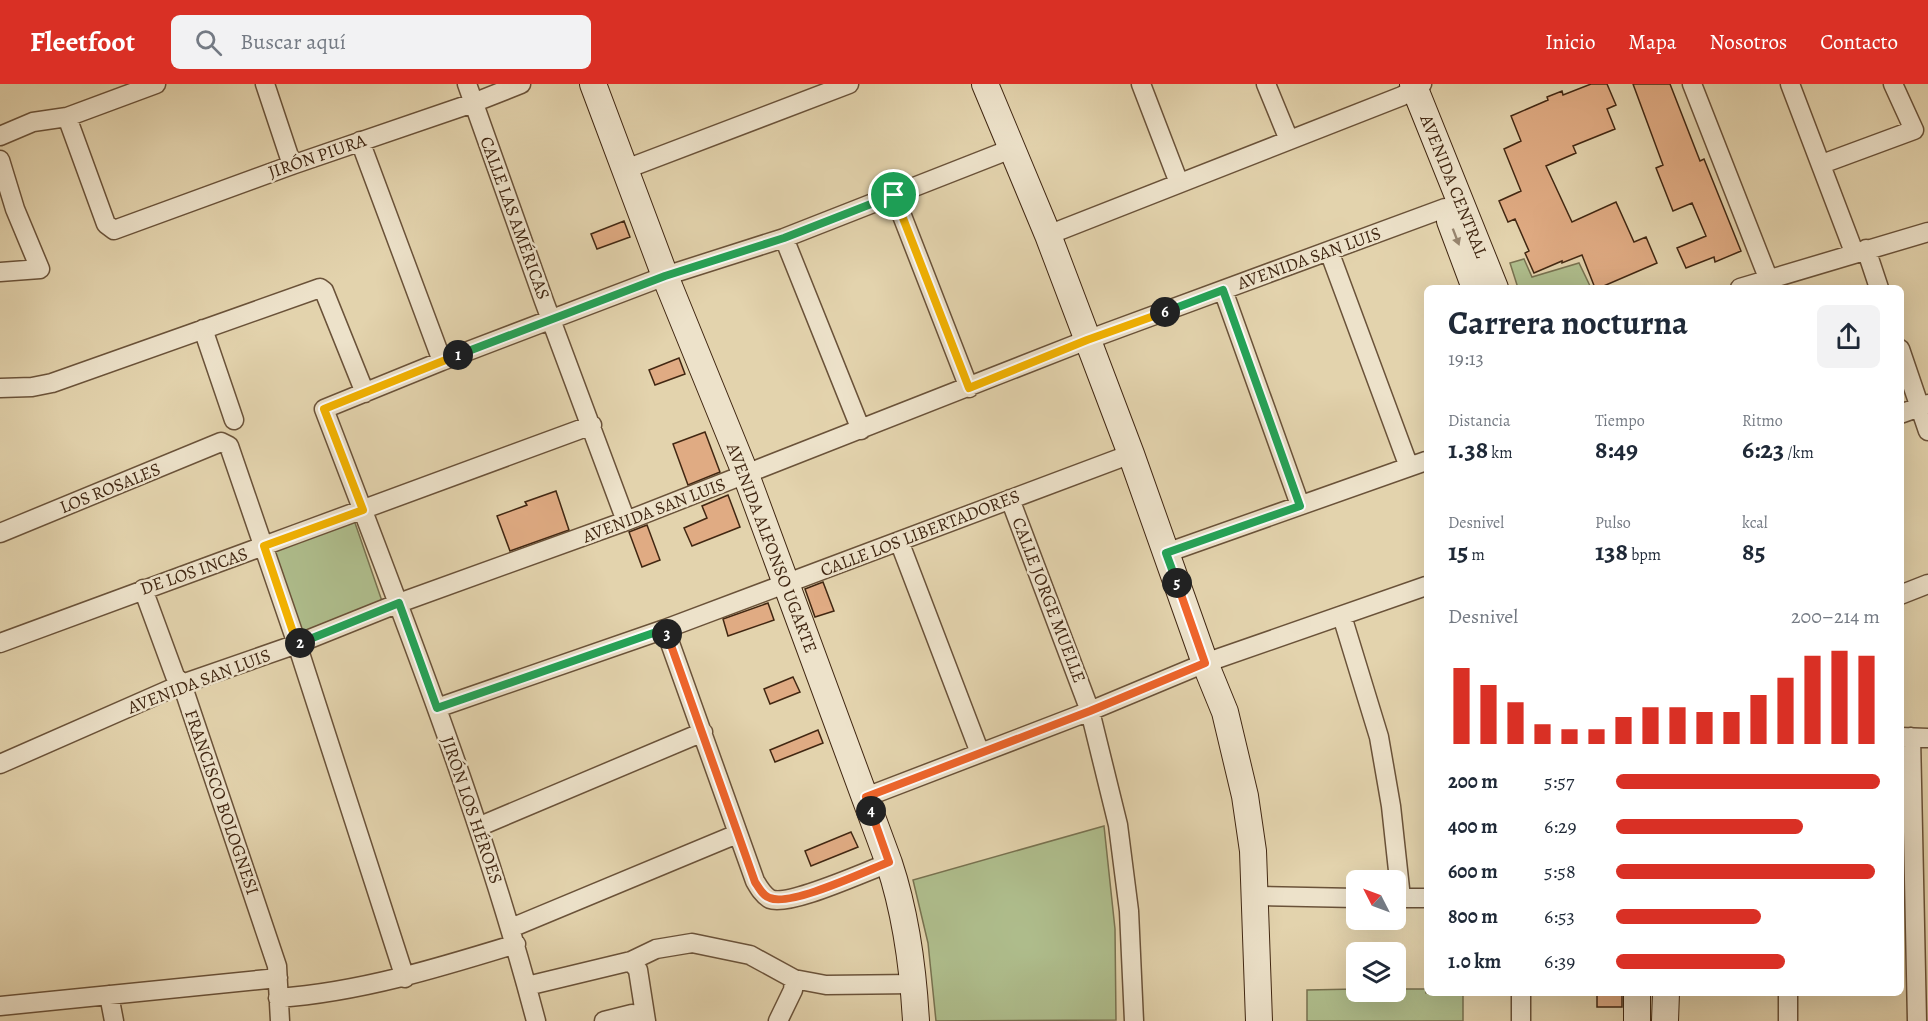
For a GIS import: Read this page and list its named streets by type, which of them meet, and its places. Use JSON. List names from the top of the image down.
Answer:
{
  "streets": {
    "street": [
      "JIRÓN PIURA",
      "AVENIDA CENTRAL",
      "CALLE LAS AMÉRICAS",
      "AVENIDA SAN LUIS",
      "LOS ROSALES",
      "CALLE LOS LIBERTADORES",
      "AVENIDA ALFONSO UGARTE",
      "DE LOS INCAS",
      "CALLE JORGE MUELLE",
      "FRANCISCO BOLOGNESI",
      "JIRÓN LOS HÉROES"
    ]
  },
  "crossings": [
    ["JIRÓN PIURA", "CALLE LAS AMÉRICAS"],
    ["AVENIDA CENTRAL", "AVENIDA SAN LUIS"],
    ["CALLE LAS AMÉRICAS", "AVENIDA SAN LUIS"],
    ["CALLE LAS AMÉRICAS", "DE LOS INCAS"],
    ["AVENIDA SAN LUIS", "AVENIDA ALFONSO UGARTE"],
    ["AVENIDA SAN LUIS", "FRANCISCO BOLOGNESI"],
    ["AVENIDA SAN LUIS", "JIRÓN LOS HÉROES"],
    ["LOS ROSALES", "DE LOS INCAS"],
    ["CALLE LOS LIBERTADORES", "AVENIDA ALFONSO UGARTE"],
    ["CALLE LOS LIBERTADORES", "CALLE JORGE MUELLE"],
    ["CALLE LOS LIBERTADORES", "JIRÓN LOS HÉROES"],
    ["DE LOS INCAS", "FRANCISCO BOLOGNESI"],
    ["DE LOS INCAS", "JIRÓN LOS HÉROES"]
  ],
  "north": "top left",
  "page": {
    "header": "Fleetfoot",
    "search": "Buscar aquí",
    "nav": [
      "Inicio",
      "Mapa",
      "Nosotros",
      "Contacto"
    ],
    "heading": ["Carrera nocturna", "19:13"],
    "pins": [
      "6",
      "1",
      "5",
      "3",
      "2",
      "4"
    ],
    "stats": [
      ["Distancia", "1.38 km"],
      ["Tiempo", "8:49"],
      ["Ritmo", "6:23 /km"],
      ["Desnivel", "15 m"],
      ["Pulso", "138 bpm"],
      ["kcal", "85"]
    ],
    "chart": ["Desnivel", "200–214 m"],
    "list": [
      {
        "name": "200 m",
        "note": "5:57"
      },
      {
        "name": "400 m",
        "note": "6:29"
      },
      {
        "name": "600 m",
        "note": "5:58"
      },
      {
        "name": "800 m",
        "note": "6:53"
      },
      {
        "name": "1.0 km",
        "note": "6:39"
      }
    ]
  }
}
